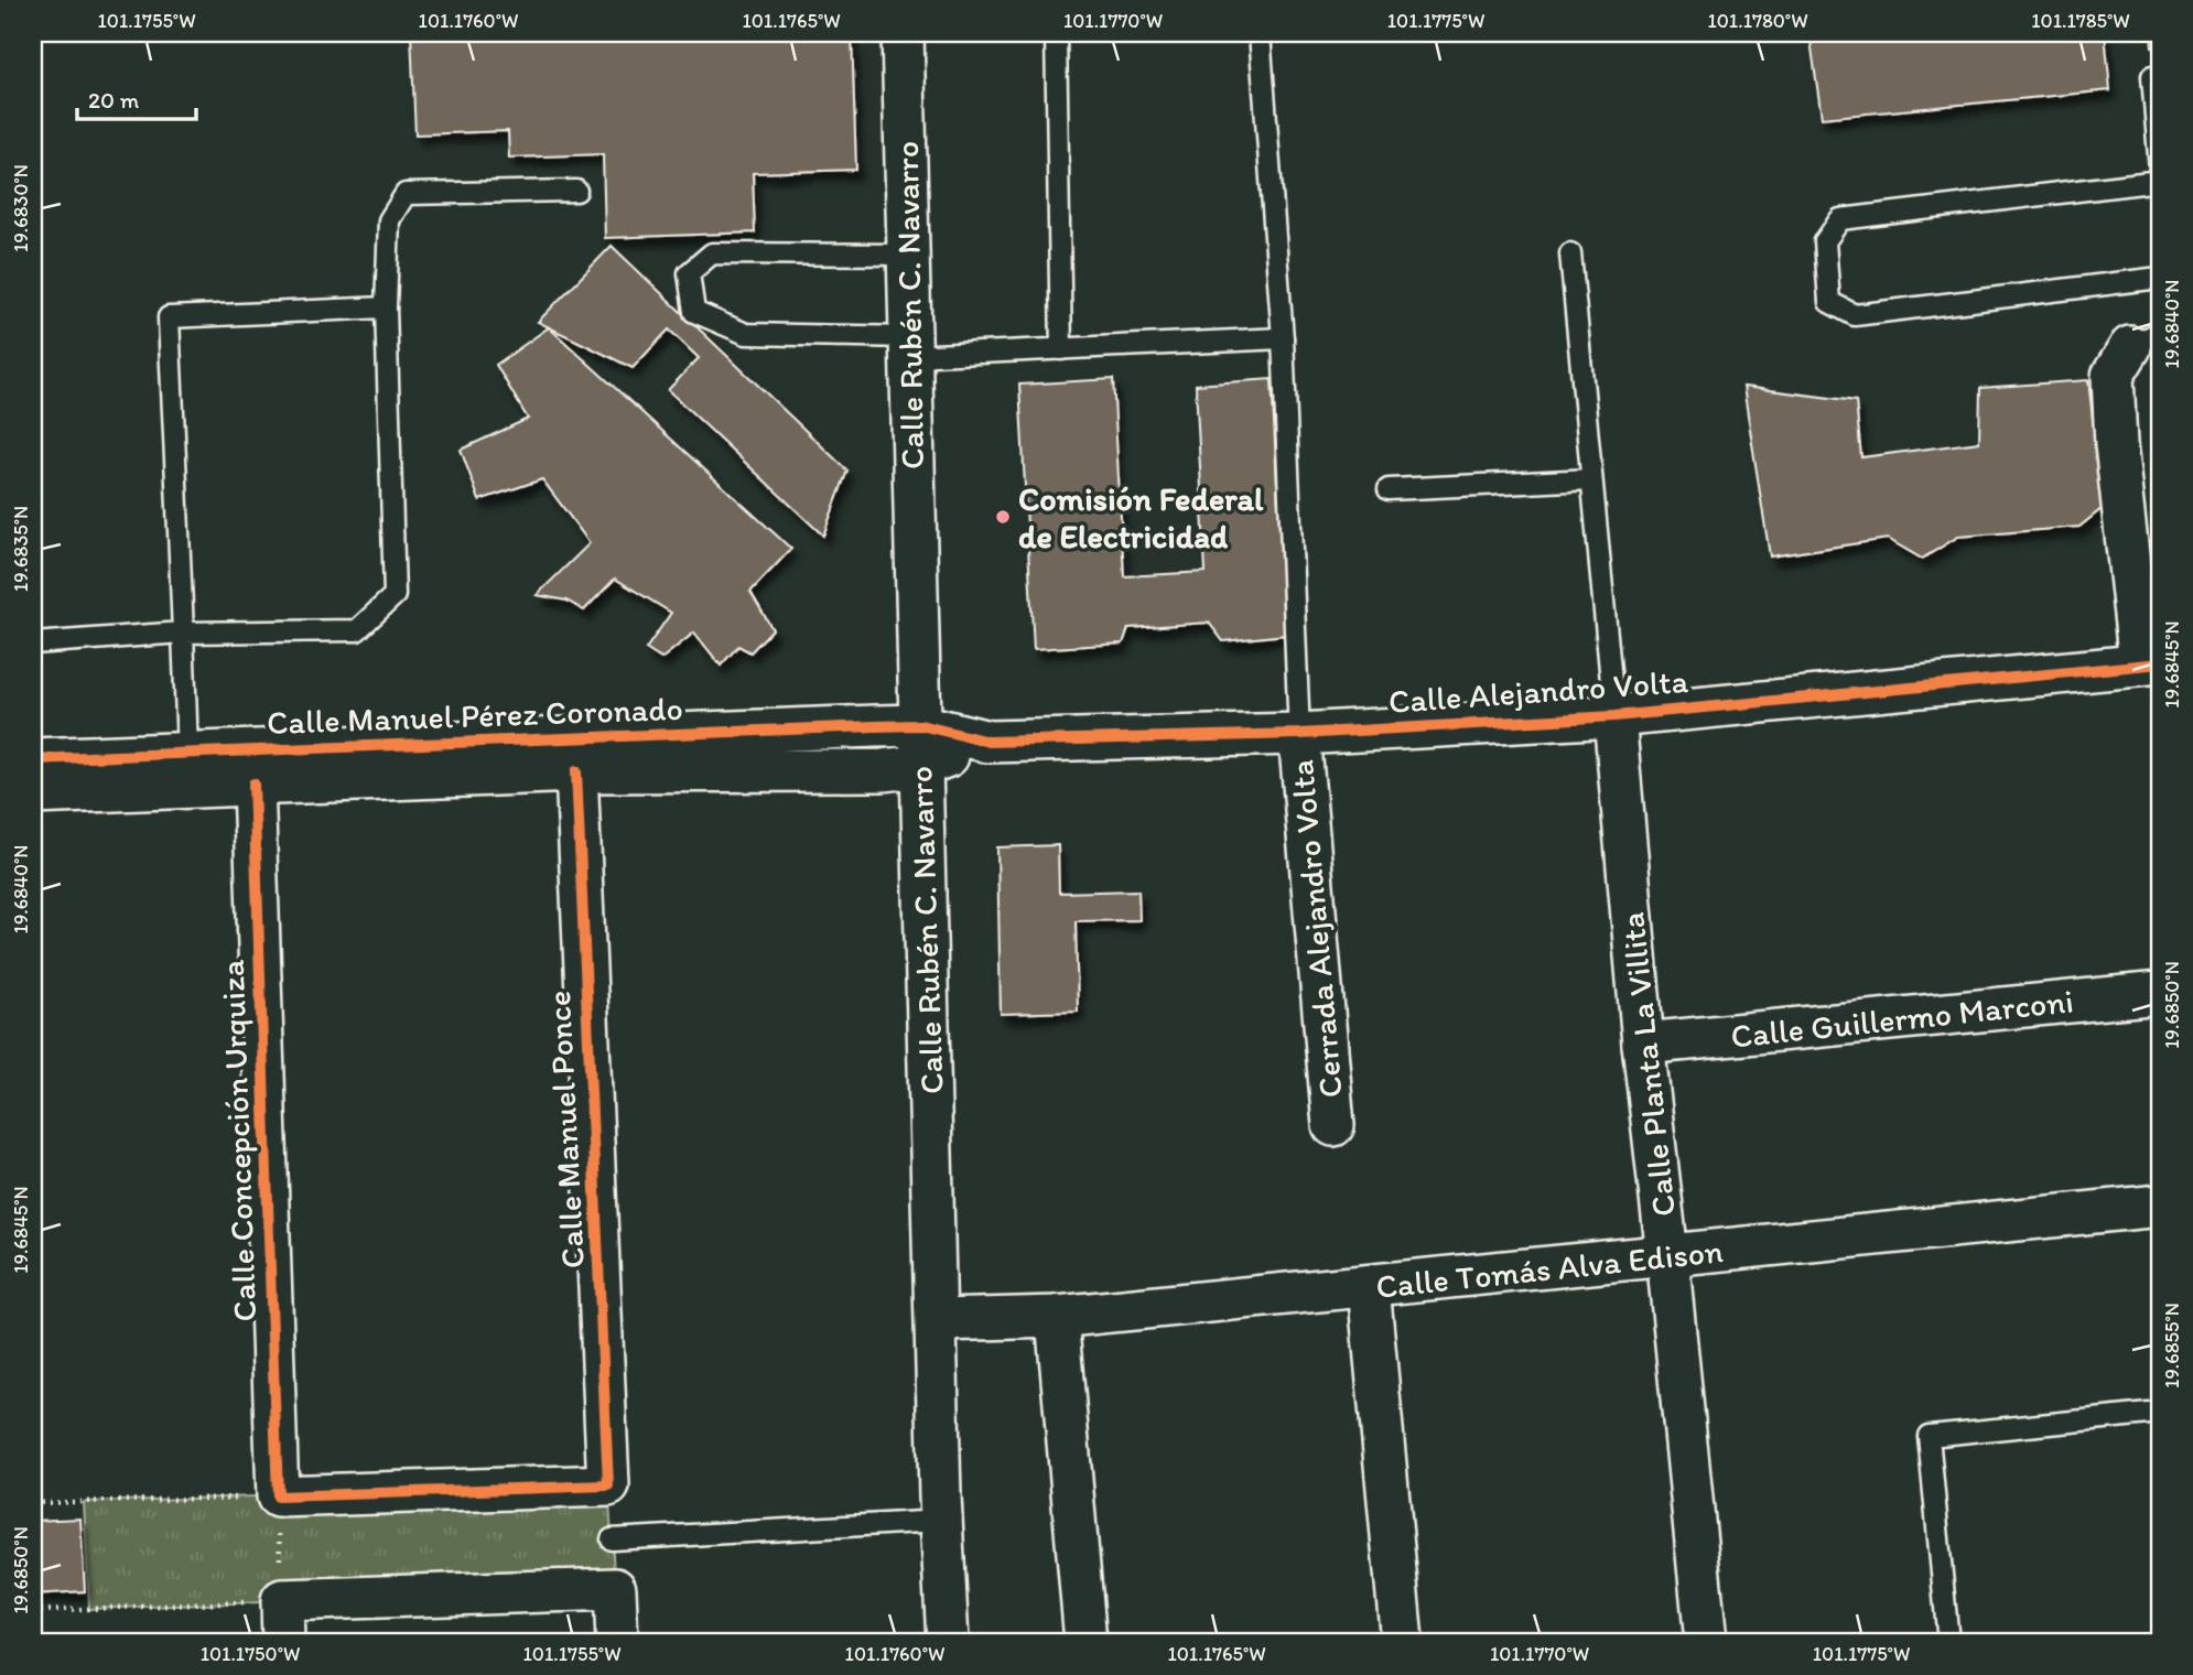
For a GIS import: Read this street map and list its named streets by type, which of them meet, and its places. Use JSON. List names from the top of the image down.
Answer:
{
  "streets": {
    "street": [
      "Calle Rubén C. Navarro",
      "Calle Alejandro Volta",
      "Calle Manuel Pérez Coronado",
      "Cerrada Alejandro Volta",
      "Calle Guillermo Marconi",
      "Calle Planta La Villita",
      "Calle Manuel Ponce",
      "Calle Concepción Urquiza",
      "Calle Tomás Alva Edison"
    ]
  },
  "crossings": [
    ["Calle Rubén C. Navarro", "Calle Alejandro Volta"],
    ["Calle Rubén C. Navarro", "Calle Manuel Pérez Coronado"],
    ["Calle Rubén C. Navarro", "Calle Tomás Alva Edison"],
    ["Calle Alejandro Volta", "Calle Manuel Pérez Coronado"],
    ["Calle Alejandro Volta", "Cerrada Alejandro Volta"],
    ["Calle Alejandro Volta", "Calle Planta La Villita"],
    ["Calle Manuel Pérez Coronado", "Calle Manuel Ponce"],
    ["Calle Manuel Pérez Coronado", "Calle Concepción Urquiza"],
    ["Calle Guillermo Marconi", "Calle Planta La Villita"],
    ["Calle Planta La Villita", "Calle Tomás Alva Edison"],
    ["Calle Manuel Ponce", "Calle Concepción Urquiza"]
  ],
  "places": ["Comisión Federal de Electricidad"],
  "scale_bar": "20 m",
  "coordinates": [
    "101.1755°W",
    "101.1760°W",
    "101.1765°W",
    "101.1770°W",
    "101.1775°W",
    "101.1780°W",
    "101.1785°W",
    "19.6830°N",
    "19.6840°N",
    "19.6835°N",
    "19.6845°N",
    "19.6850°N",
    "19.6855°N",
    "101.1750°W"
  ]
}
